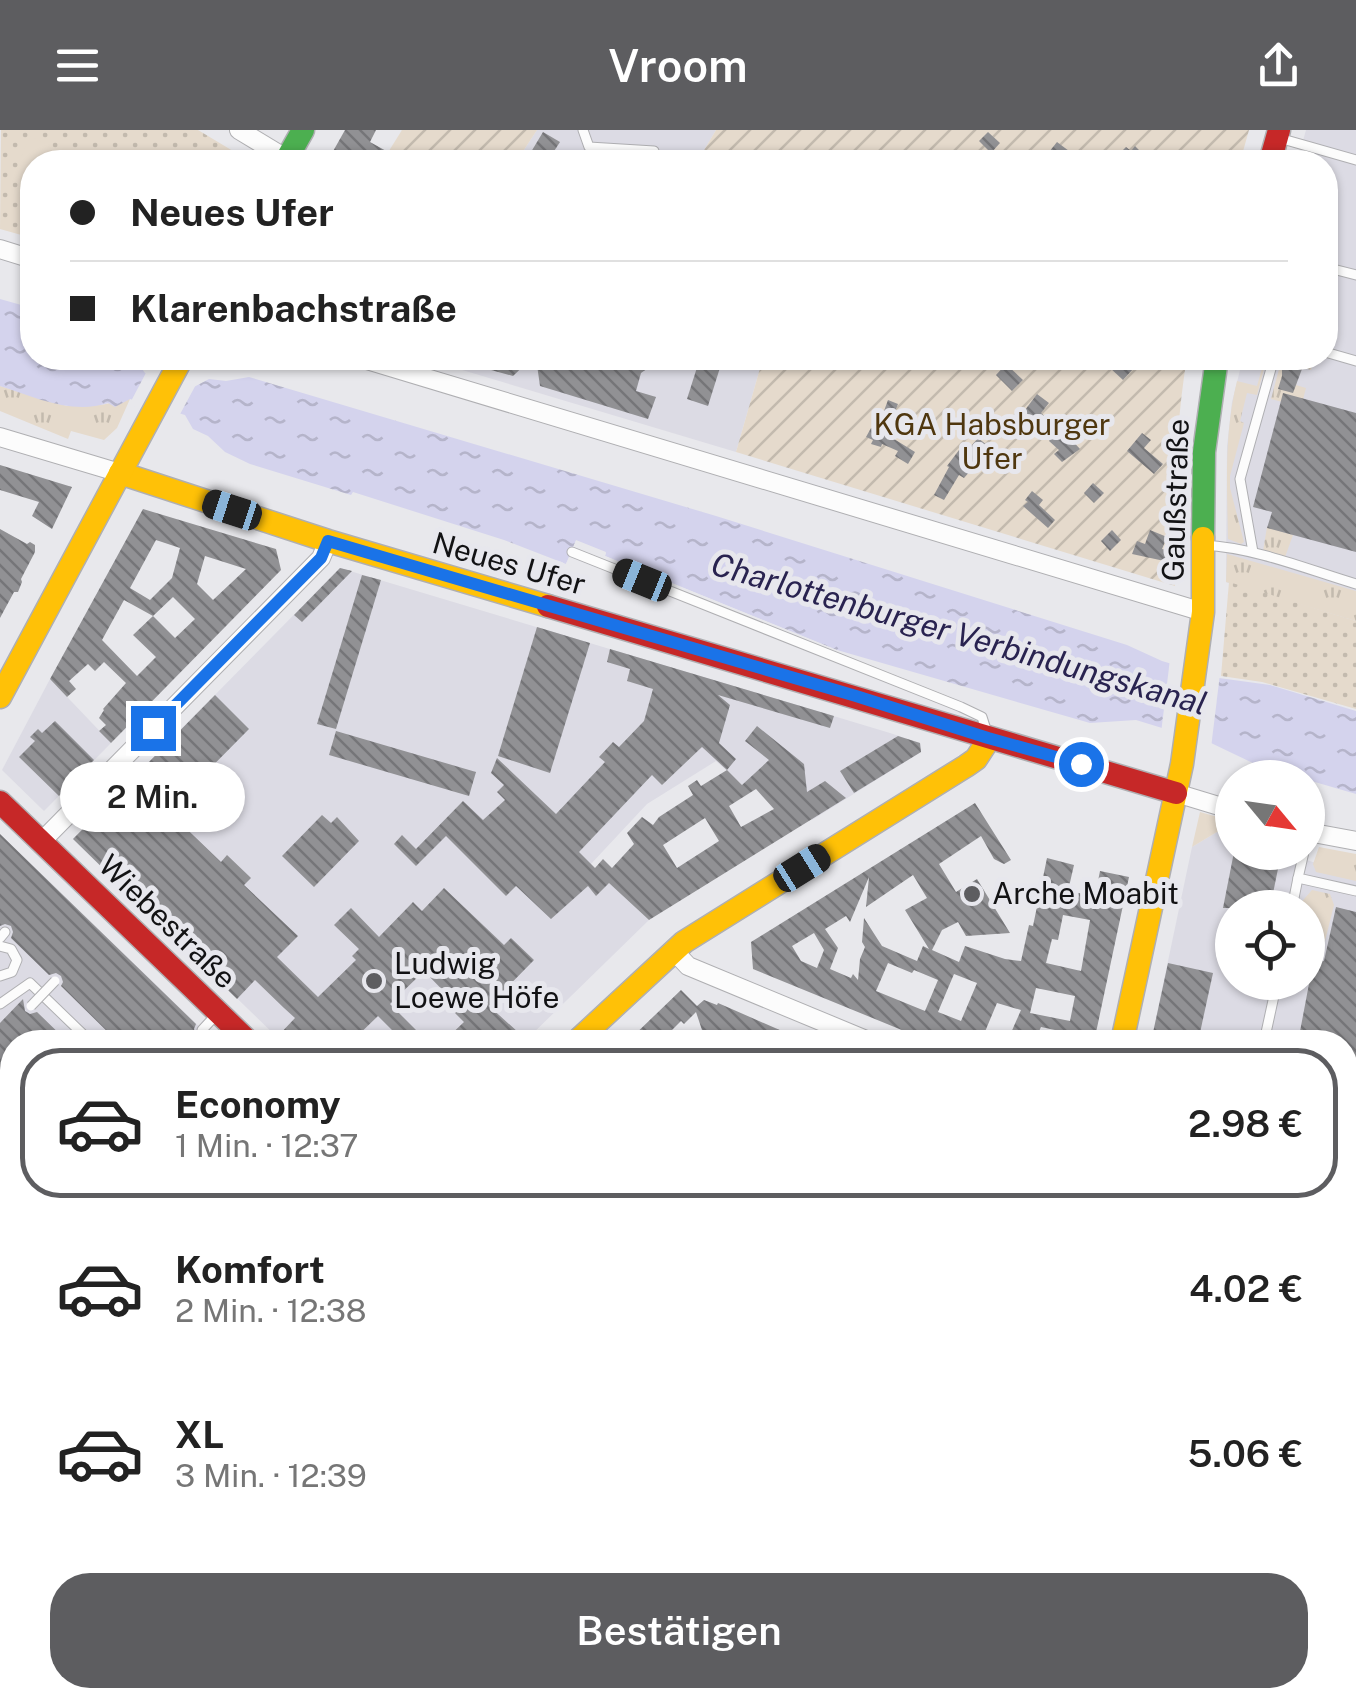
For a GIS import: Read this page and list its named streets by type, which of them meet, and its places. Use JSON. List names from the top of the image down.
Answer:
{
  "streets": {
    "street": ["Gaußstraße", "Neues Ufer", "Wiebestraße"]
  },
  "crossings": [
    ["Gaußstraße", "Neues Ufer"]
  ],
  "water": ["Charlottenburger Verbindungskanal"],
  "parks": ["KGA Habsburger Ufer"],
  "places": ["Arche Moabit", "Ludwig Loewe Höfe"],
  "north": "bottom right",
  "page": {
    "header": "Vroom",
    "banner": ["Neues Ufer", "Klarenbachstraße"],
    "bubble": "2 Min.",
    "list": [
      {
        "name": "Economy",
        "note": "1 Min. · 12:37",
        "value": "2.98 €"
      },
      {
        "name": "Komfort",
        "note": "2 Min. · 12:38",
        "value": "4.02 €"
      },
      {
        "name": "XL",
        "note": "3 Min. · 12:39",
        "value": "5.06 €"
      }
    ],
    "buttons": "Bestätigen"
  }
}
